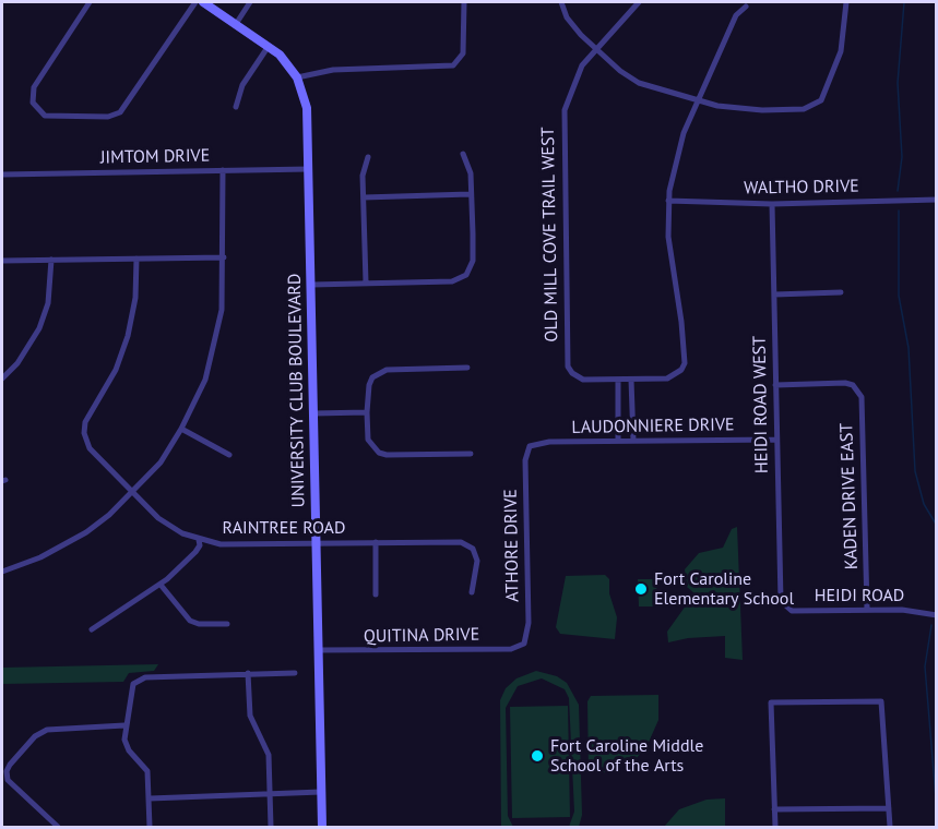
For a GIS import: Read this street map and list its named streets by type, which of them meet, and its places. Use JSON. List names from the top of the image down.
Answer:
{
  "streets": {
    "street": [
      "JIMTOM DRIVE",
      "WALTHO DRIVE",
      "OLD MILL COVE TRAIL WEST",
      "UNIVERSITY CLUB BOULEVARD",
      "HEIDI ROAD WEST",
      "LAUDONNIERE DRIVE",
      "KADEN DRIVE EAST",
      "RAINTREE ROAD",
      "ATHORE DRIVE",
      "HEIDI ROAD",
      "QUITINA DRIVE"
    ]
  },
  "crossings": [
    ["JIMTOM DRIVE", "UNIVERSITY CLUB BOULEVARD"],
    ["WALTHO DRIVE", "HEIDI ROAD WEST"],
    ["UNIVERSITY CLUB BOULEVARD", "RAINTREE ROAD"],
    ["UNIVERSITY CLUB BOULEVARD", "QUITINA DRIVE"],
    ["HEIDI ROAD WEST", "LAUDONNIERE DRIVE"],
    ["HEIDI ROAD WEST", "KADEN DRIVE EAST"],
    ["HEIDI ROAD WEST", "HEIDI ROAD"],
    ["LAUDONNIERE DRIVE", "ATHORE DRIVE"],
    ["KADEN DRIVE EAST", "HEIDI ROAD"],
    ["ATHORE DRIVE", "QUITINA DRIVE"]
  ],
  "places": ["Fort Caroline Elementary School", "Fort Caroline Middle School of the Arts"]
}
